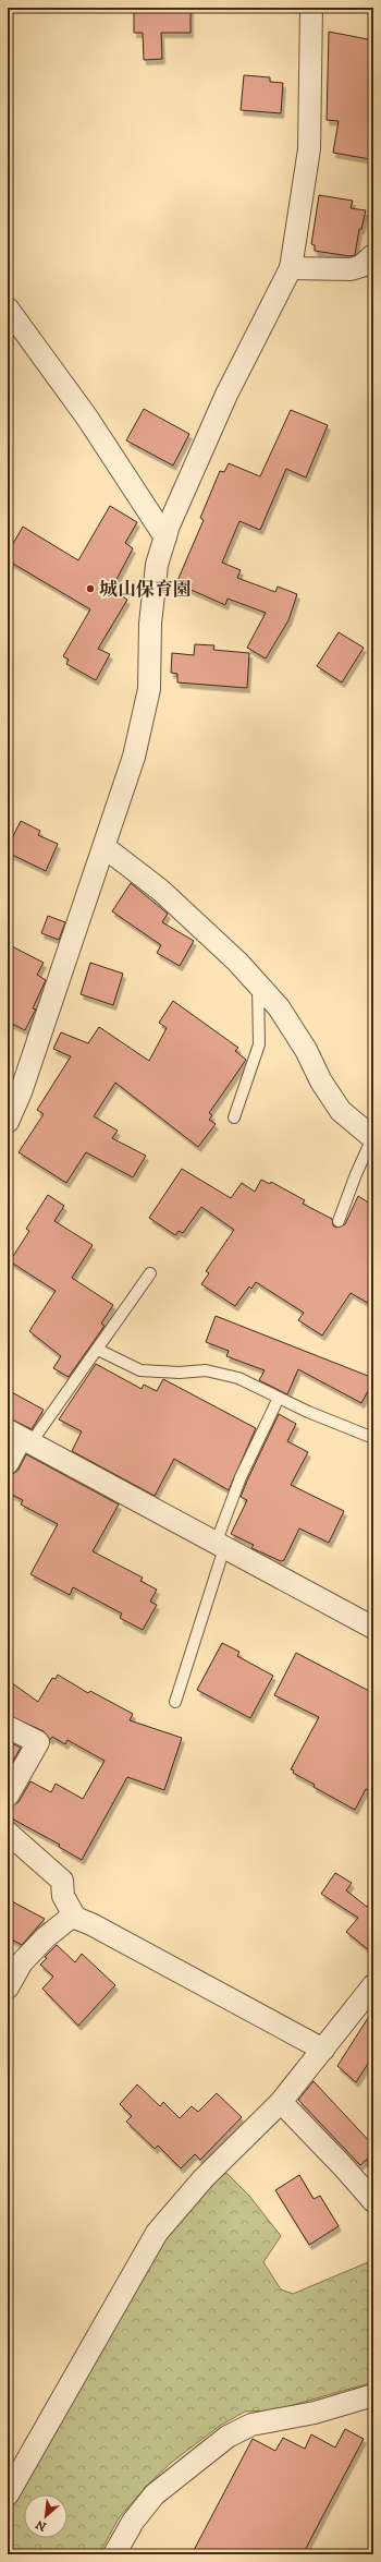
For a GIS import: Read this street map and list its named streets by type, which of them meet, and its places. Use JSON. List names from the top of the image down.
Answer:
{
  "places": ["城山保育園"],
  "north": "bottom left"
}
